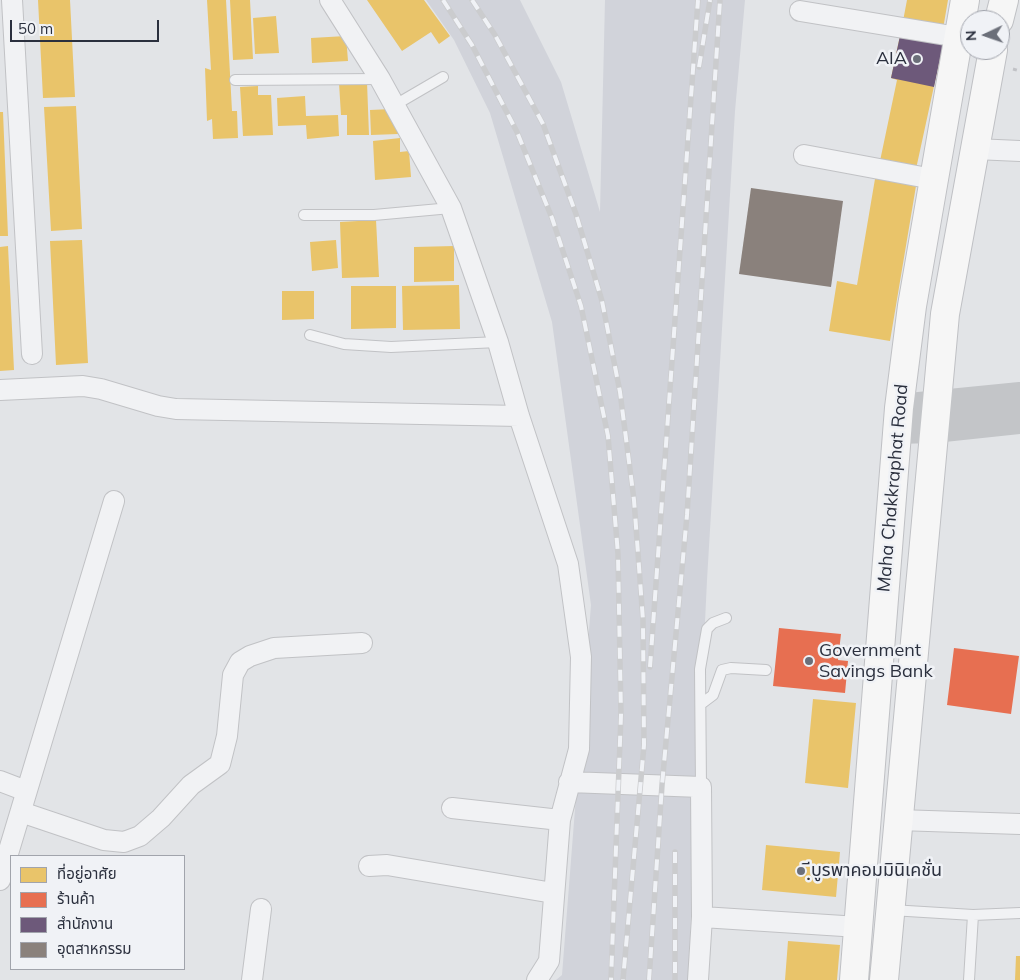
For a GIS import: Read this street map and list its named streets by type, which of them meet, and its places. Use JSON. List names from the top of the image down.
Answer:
{
  "streets": {
    "main road": ["Maha Chakkraphat Road"]
  },
  "places": ["AIA", "Government Savings Bank", "ฺีบูรพาคอมมินิเคชั่น"],
  "legend": [
    "ที่อยู่อาศัย",
    "ร้านค้า",
    "สำนักงาน",
    "อุตสาหกรรม"
  ],
  "scale_bar": "50 m",
  "north": "left"
}
